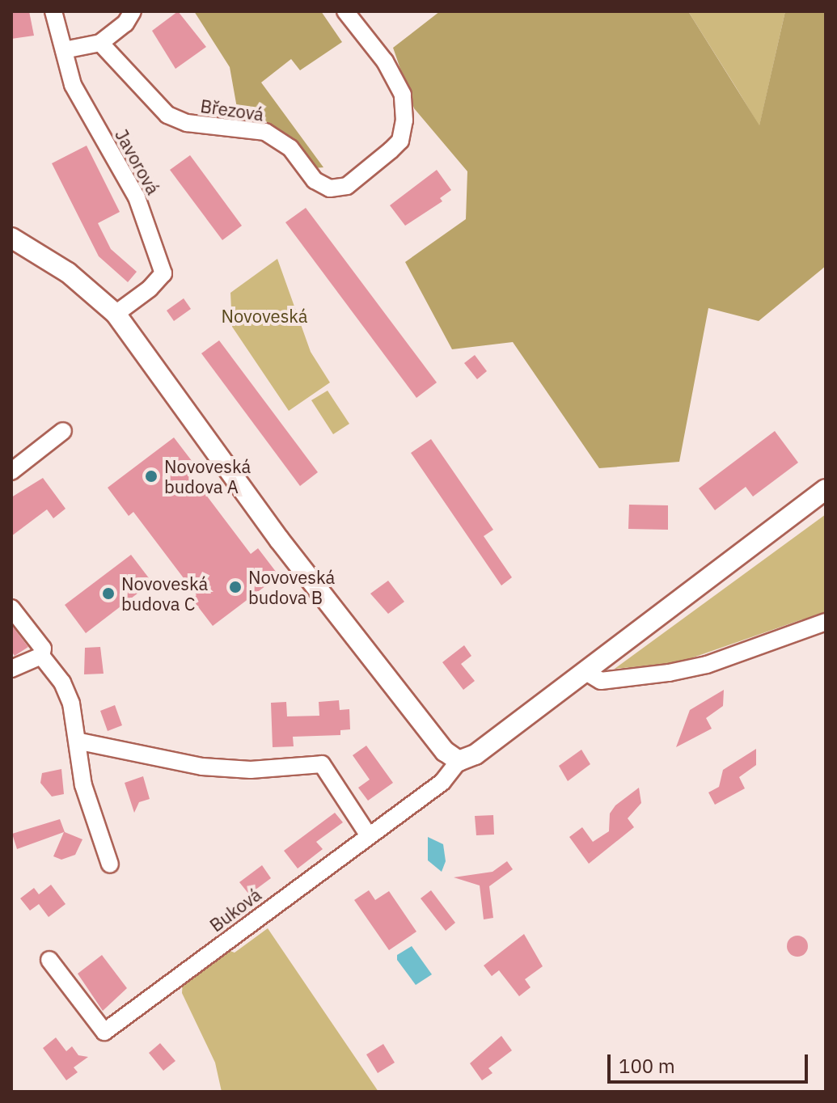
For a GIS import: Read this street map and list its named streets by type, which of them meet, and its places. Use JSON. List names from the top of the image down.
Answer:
{
  "streets": {
    "street": ["Březová", "Javorová", "Buková"]
  },
  "parks": ["Novoveská"],
  "places": ["Novoveská budova A", "Novoveská budova B", "Novoveská budova C"],
  "scale_bar": "100 m"
}
